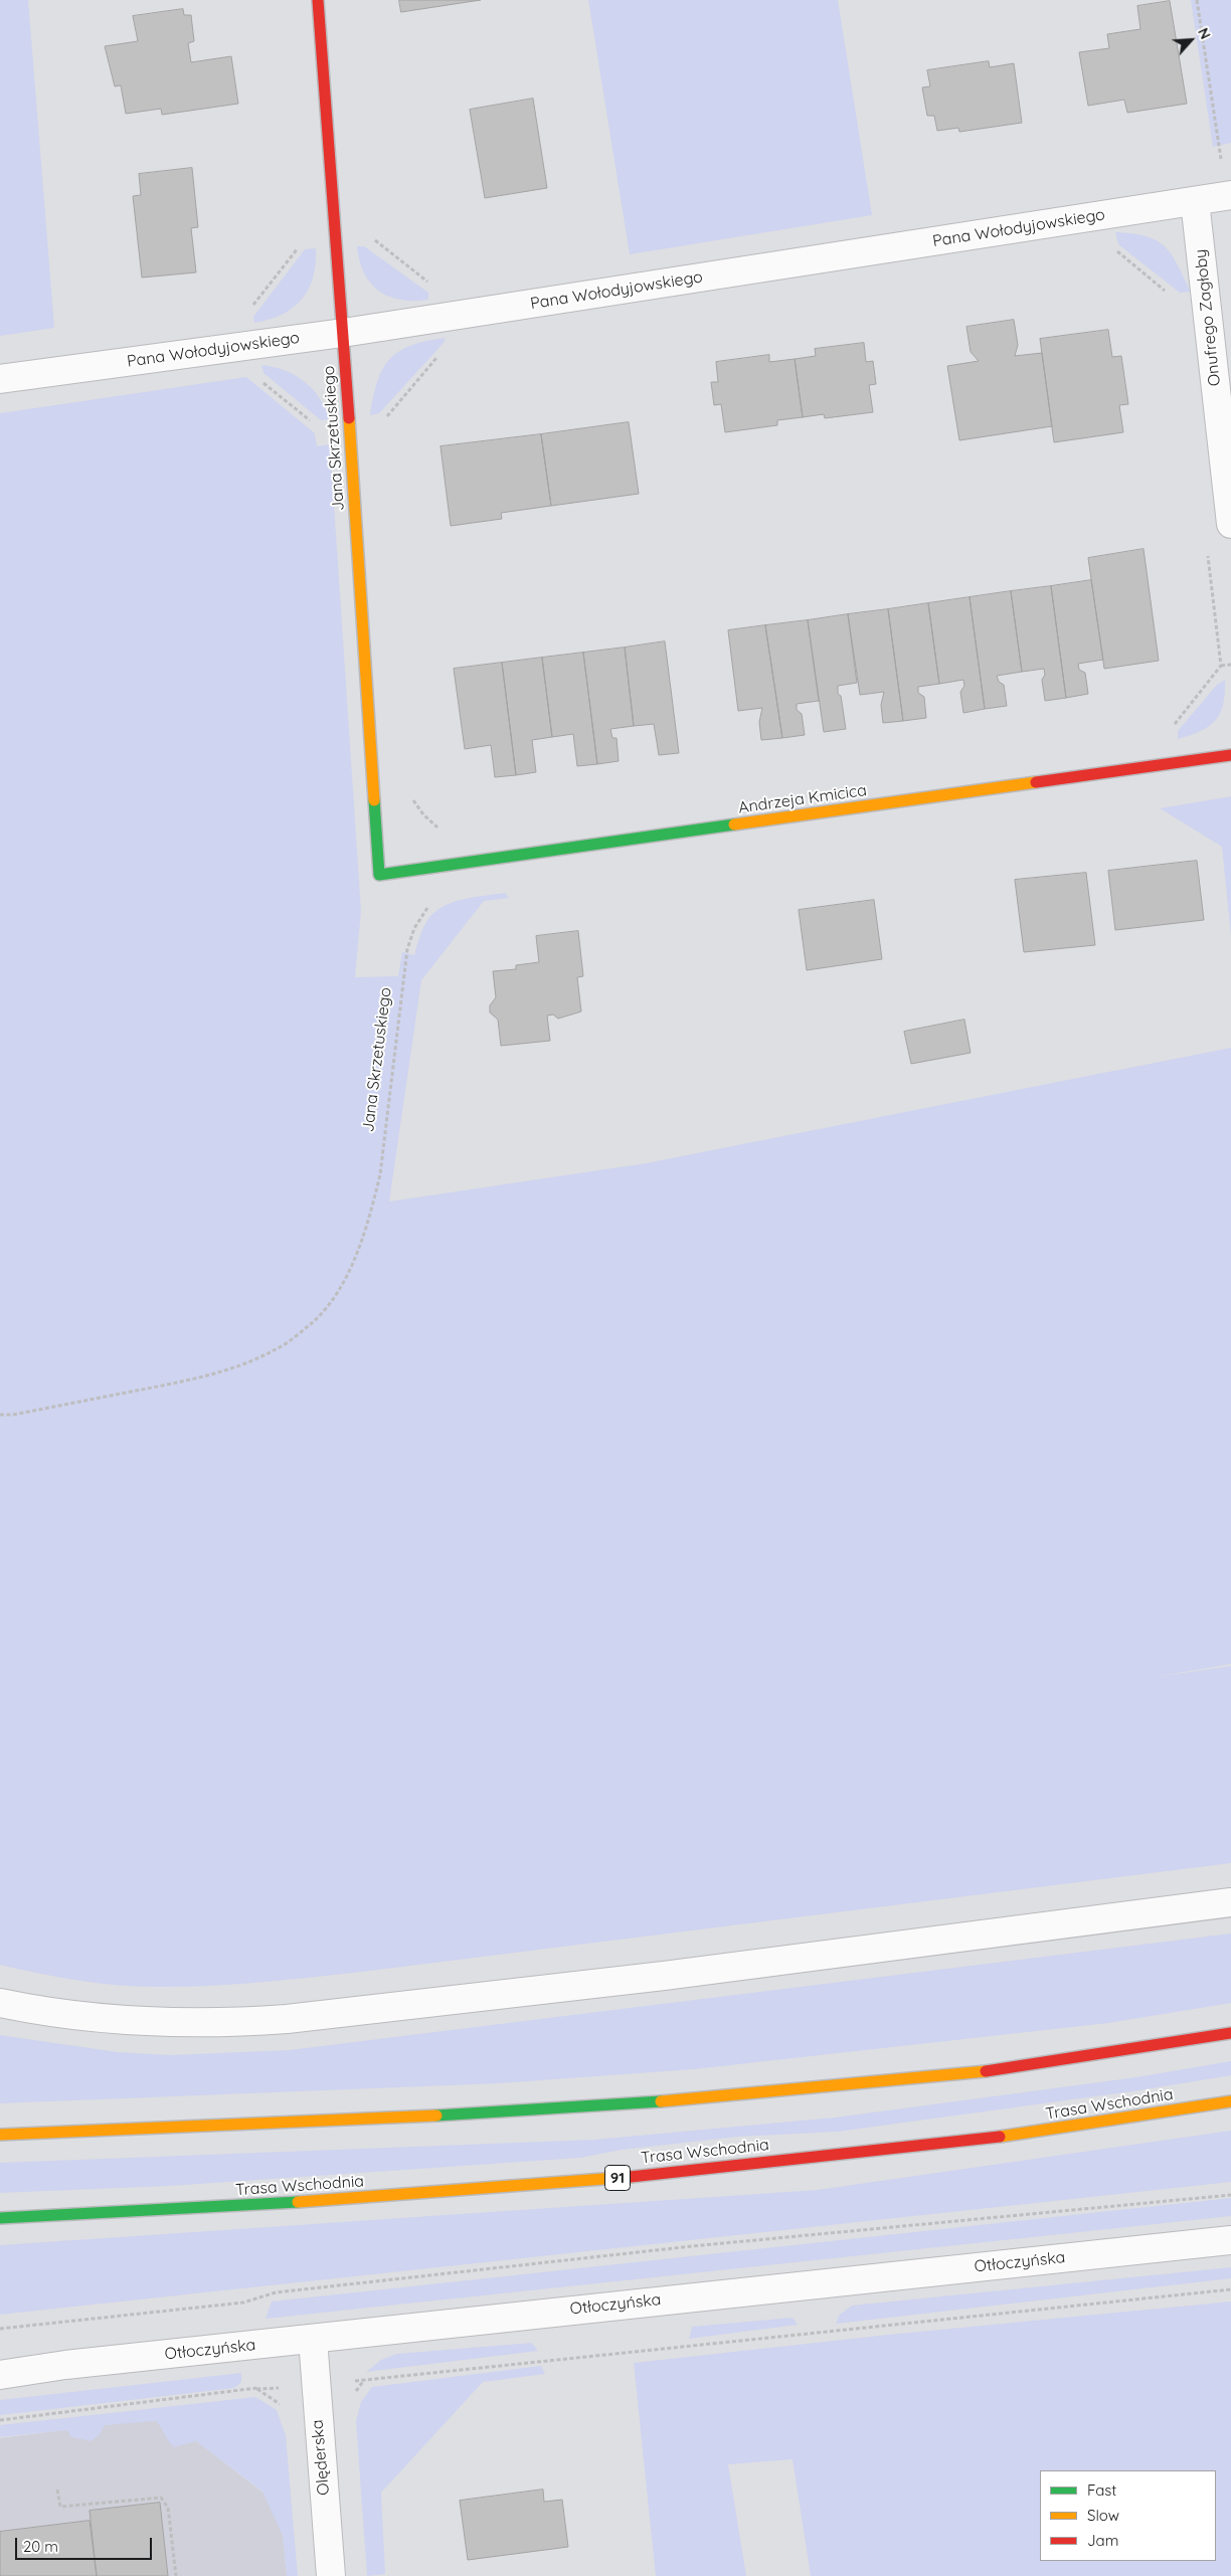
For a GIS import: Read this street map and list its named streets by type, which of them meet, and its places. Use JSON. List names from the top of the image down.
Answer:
{
  "streets": {
    "main road": [
      "Jana Skrzetuskiego",
      "Andrzeja Kmicica",
      "Trasa Wschodnia",
      "91"
    ],
    "street": [
      "Pana Wołodyjowskiego",
      "Onufrego Zagłoby",
      "Otłoczyńska",
      "Olęderska"
    ]
  },
  "crossings": [
    ["Pana Wołodyjowskiego", "Onufrego Zagłoby"],
    ["Pana Wołodyjowskiego", "Jana Skrzetuskiego"],
    ["Jana Skrzetuskiego", "Andrzeja Kmicica"],
    ["Otłoczyńska", "Olęderska"]
  ],
  "legend": ["Fast", "Slow", "Jam"],
  "scale_bar": "20 m",
  "north": "top right"
}
